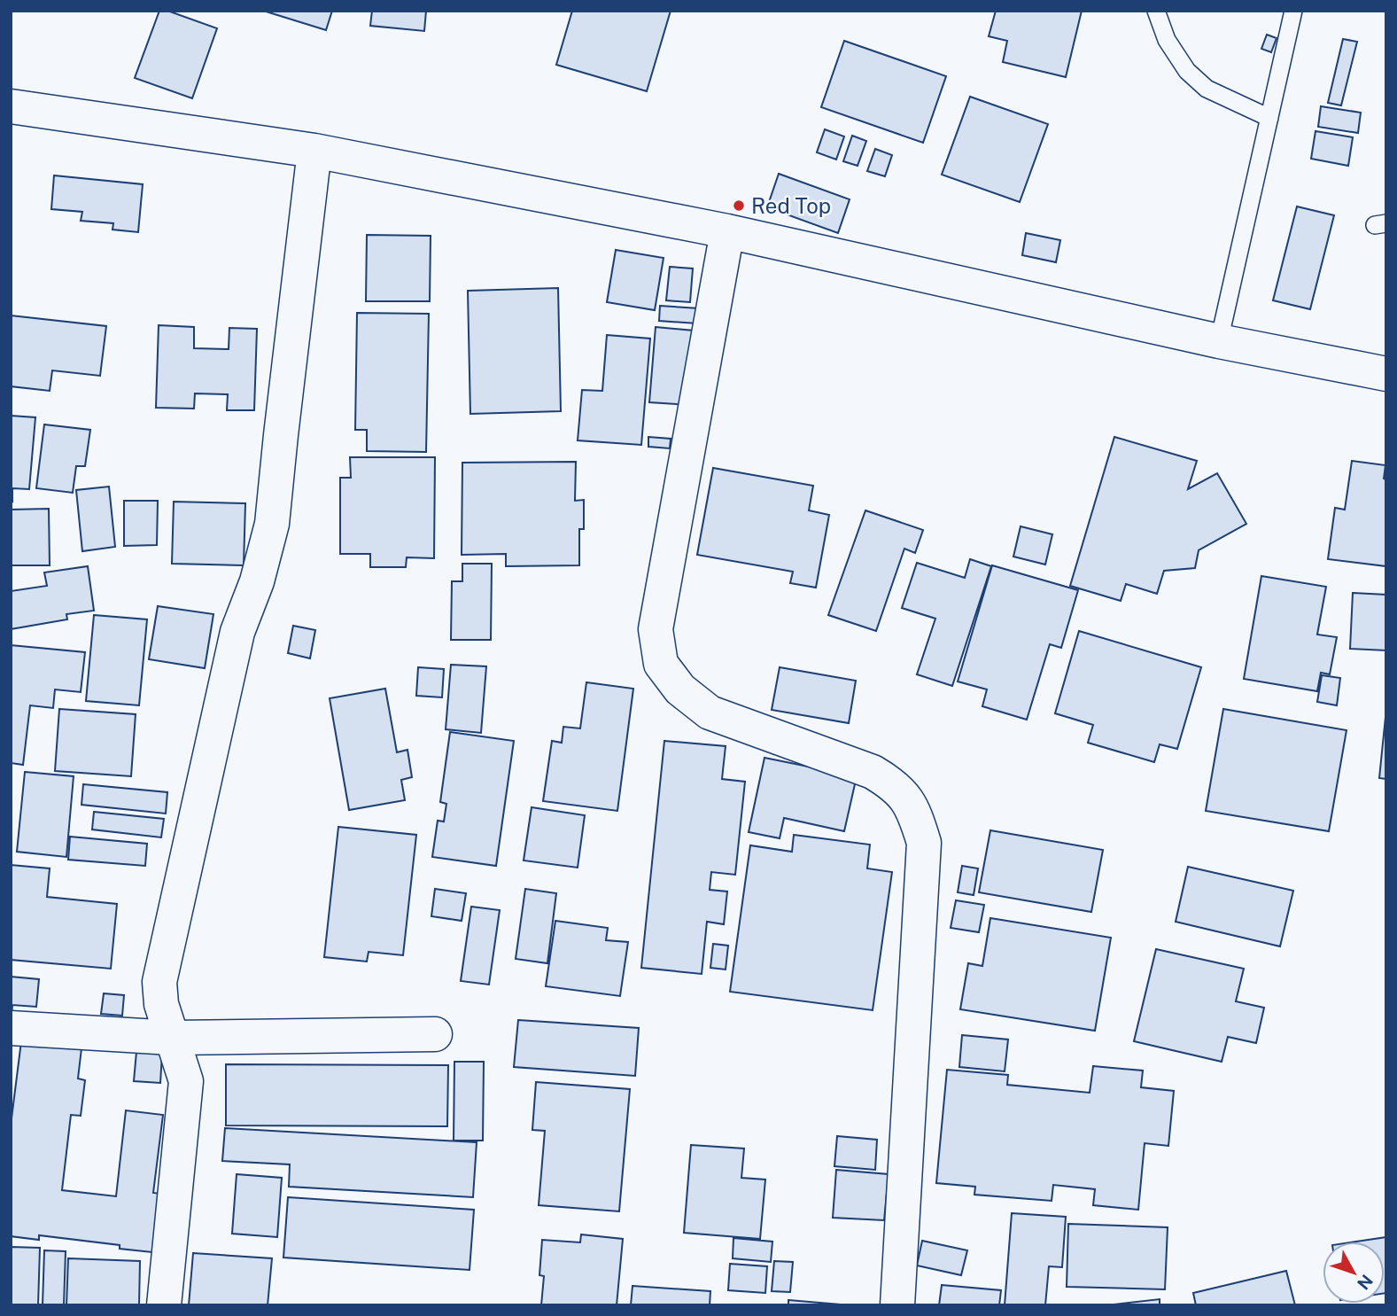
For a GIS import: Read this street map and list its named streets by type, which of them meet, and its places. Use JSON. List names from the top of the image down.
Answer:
{
  "places": ["Red Top"],
  "north": "bottom right"
}
